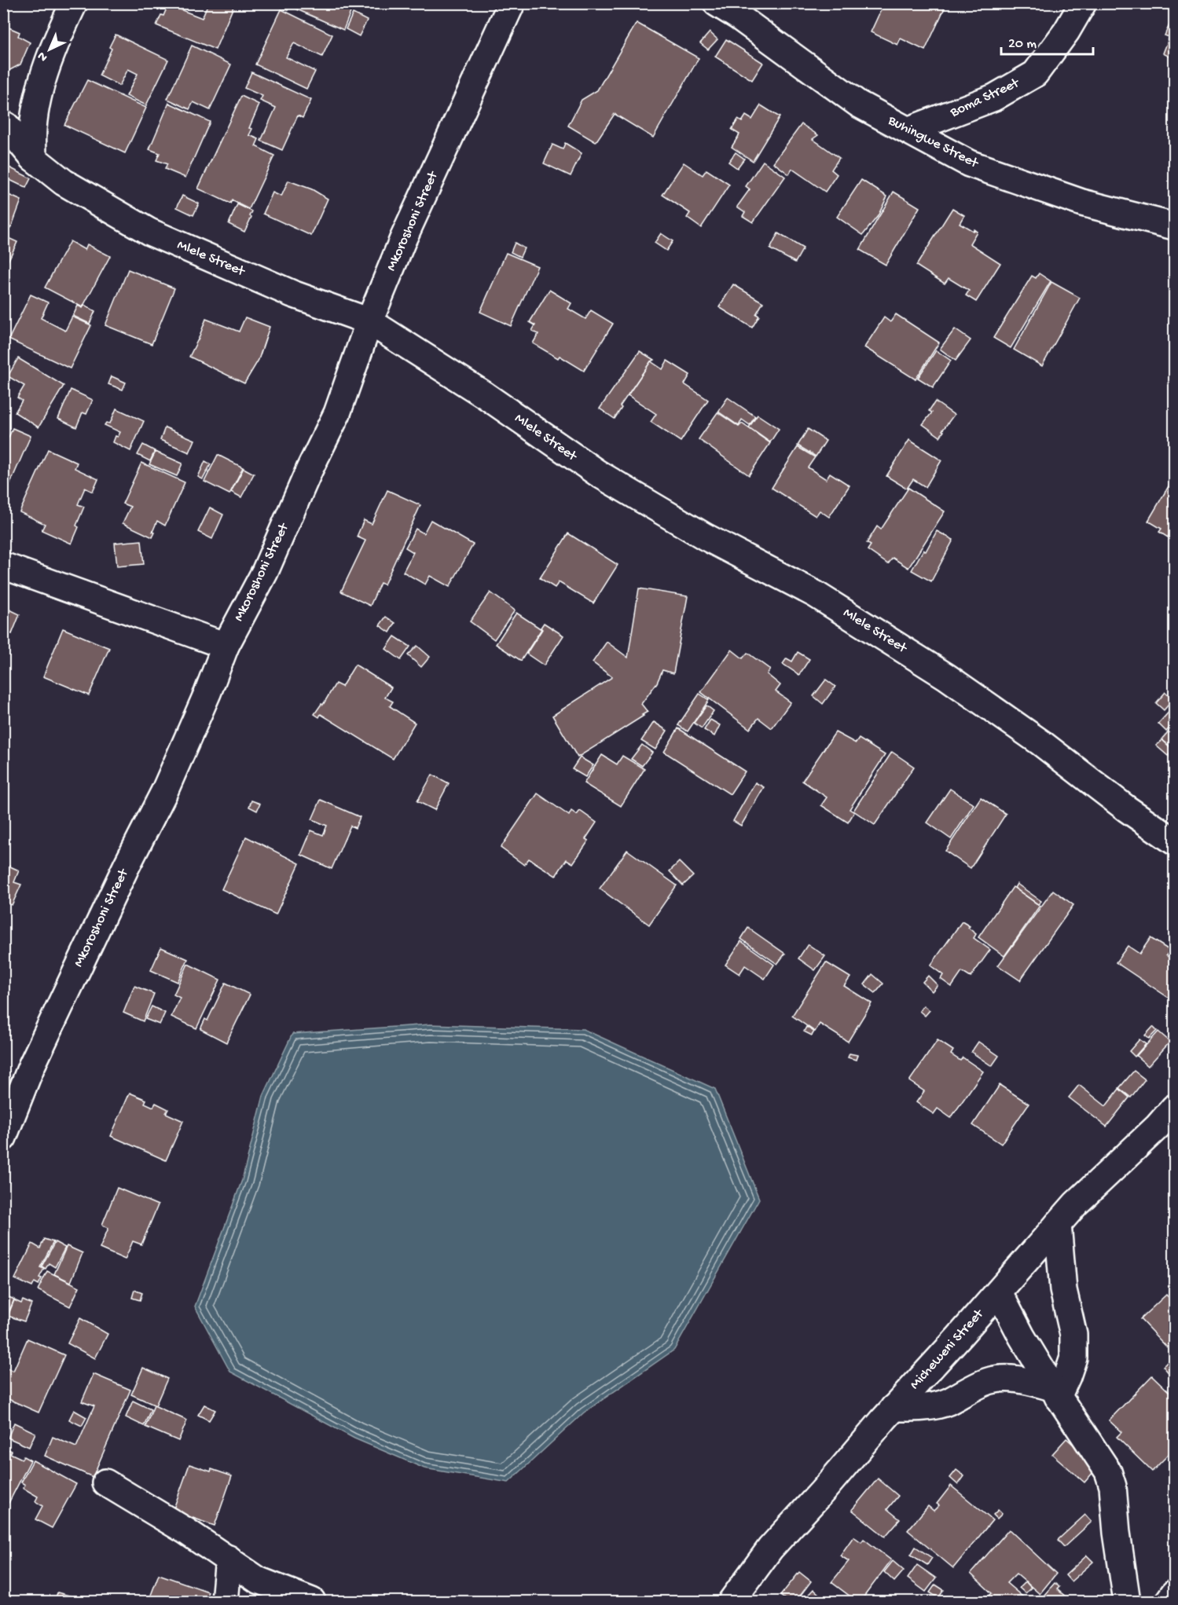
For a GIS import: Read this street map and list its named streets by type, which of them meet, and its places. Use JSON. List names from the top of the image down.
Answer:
{
  "streets": {
    "street": [
      "Boma Street",
      "Buhingwe Street",
      "Mkoroshoni Street",
      "Mlele Street",
      "Micheweni Street"
    ]
  },
  "crossings": [
    ["Boma Street", "Buhingwe Street"],
    ["Mkoroshoni Street", "Mlele Street"]
  ],
  "scale_bar": "20 m",
  "north": "bottom left"
}
